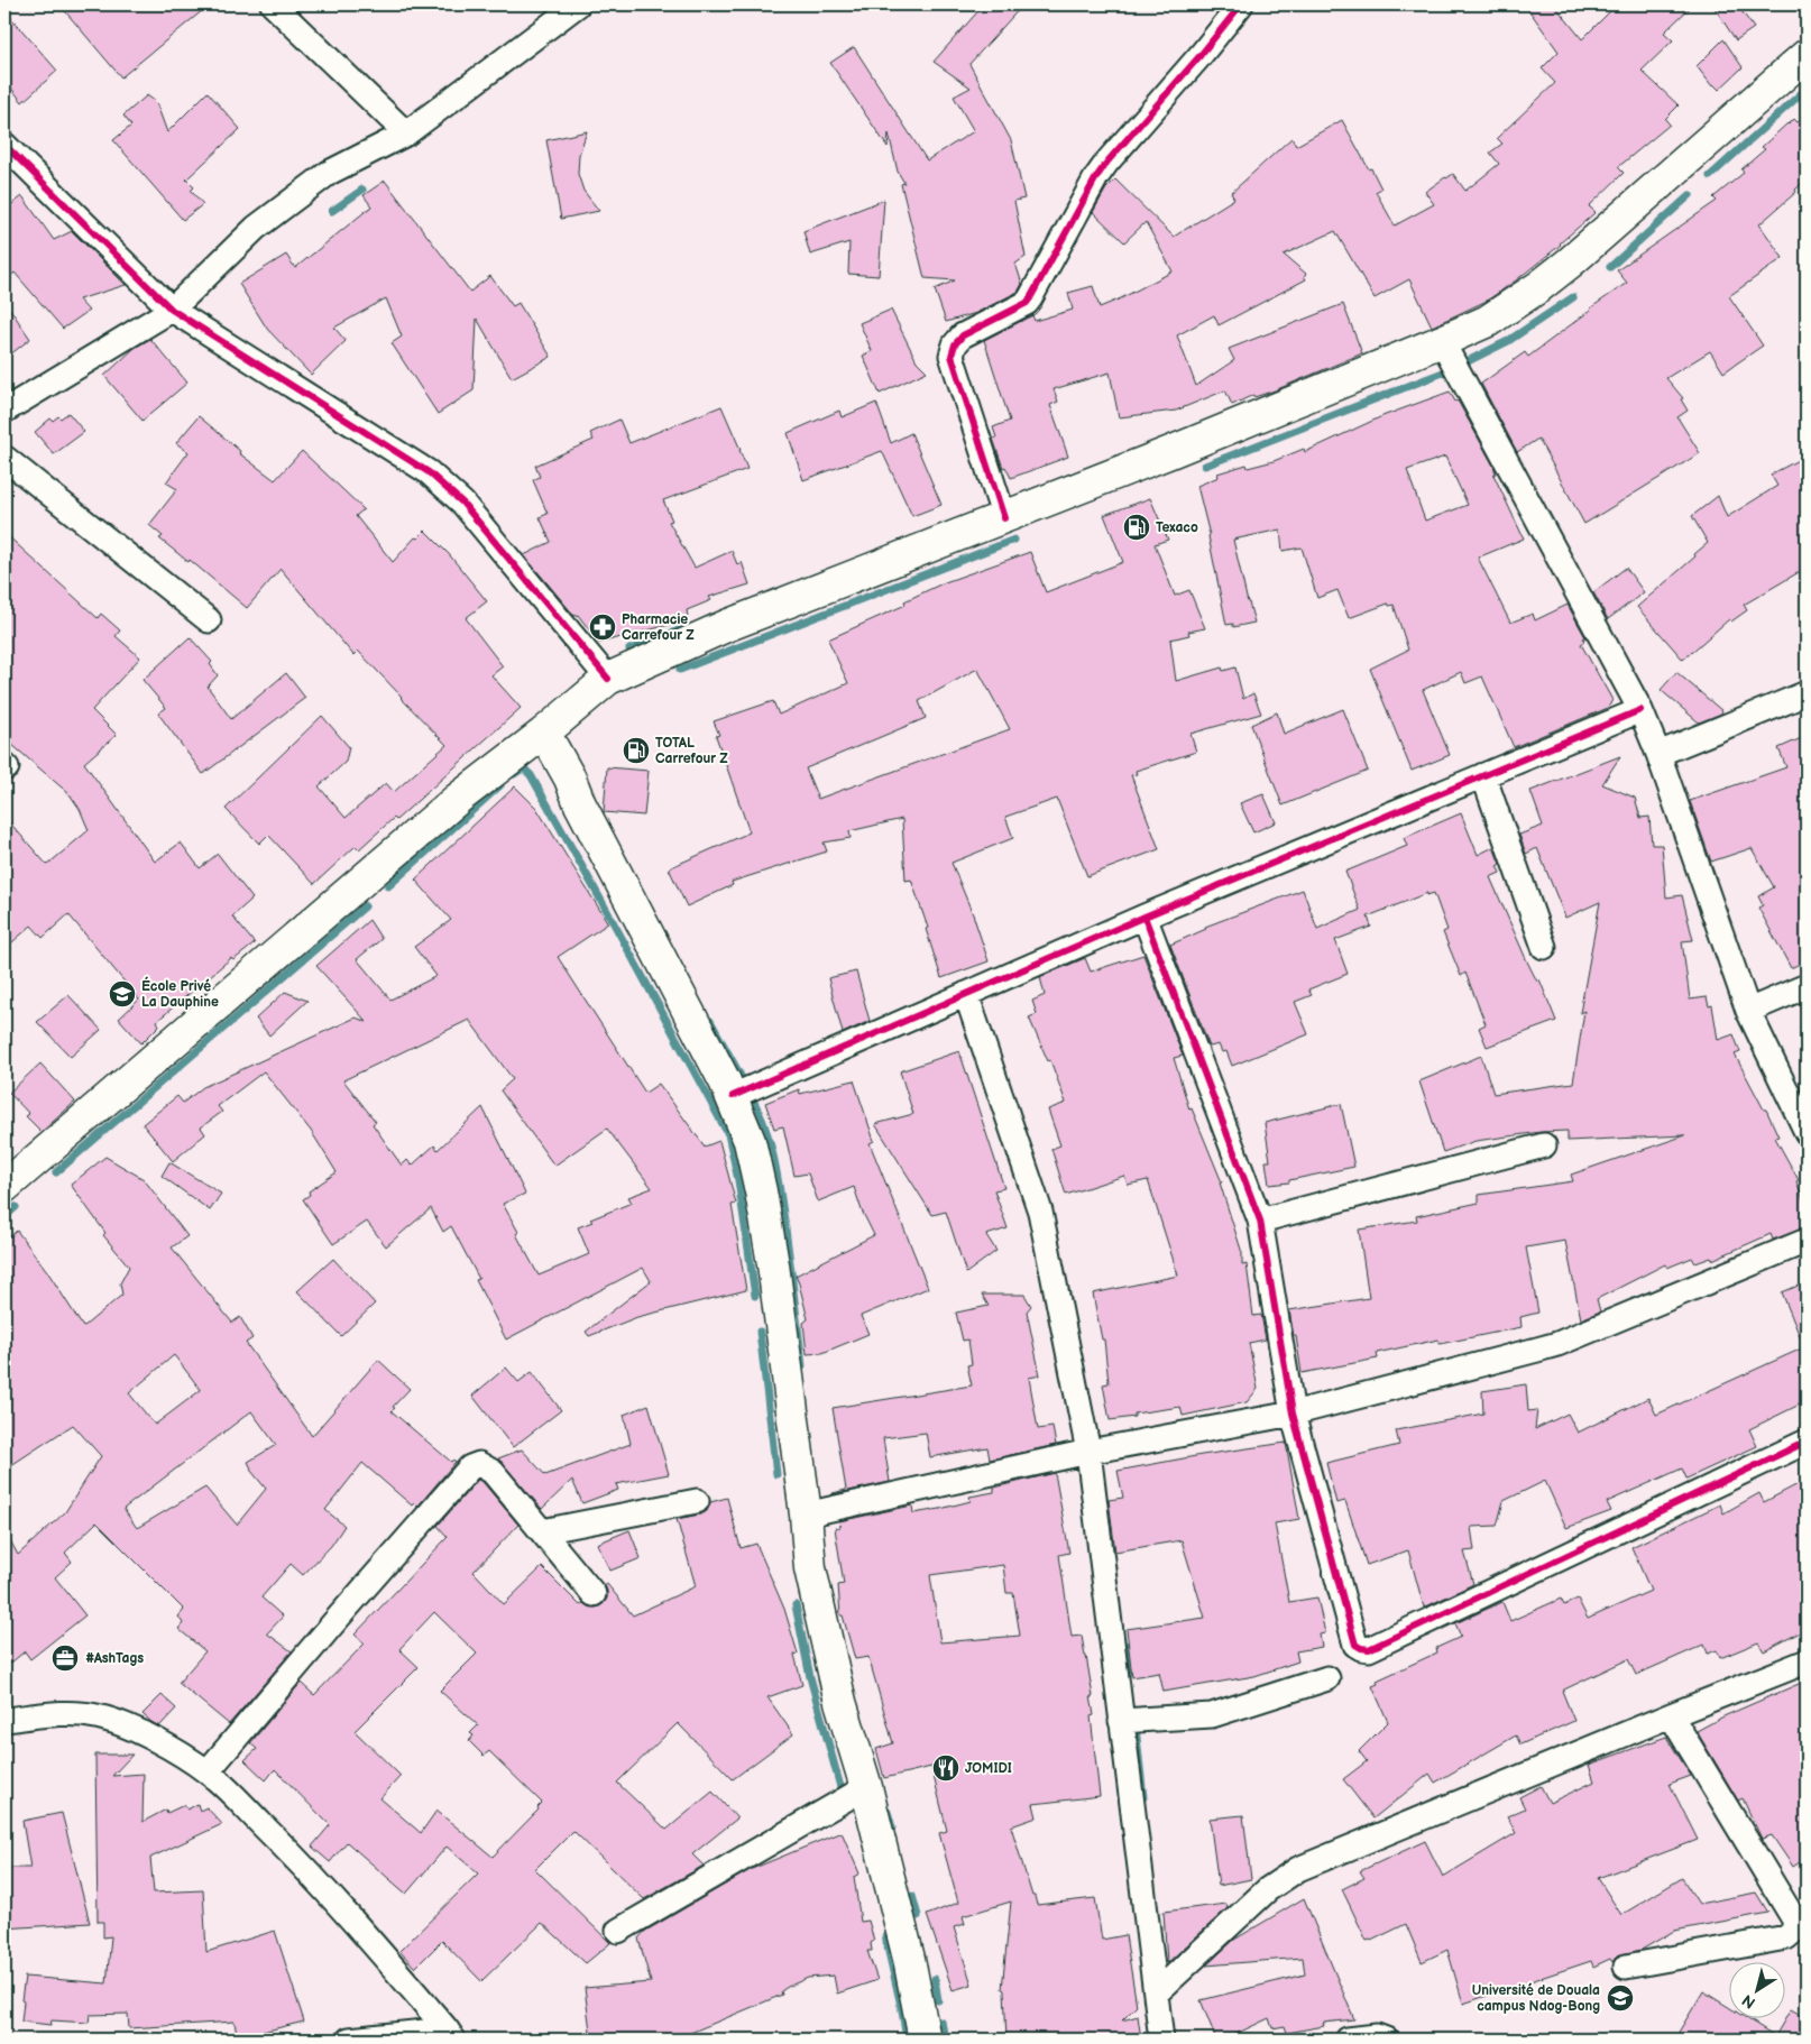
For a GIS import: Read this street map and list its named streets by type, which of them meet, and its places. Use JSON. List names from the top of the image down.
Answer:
{
  "places": {
    "fuel station": ["Texaco", "TOTAL Carrefour Z"],
    "pharmacy": ["Pharmacie Carrefour Z"],
    "school or university": ["École Privé La Dauphine", "Université de Douala campus Ndog-Bong"],
    "office": ["#AshTags"],
    "restaurant": ["JOMIDI"]
  },
  "north": "bottom left"
}
